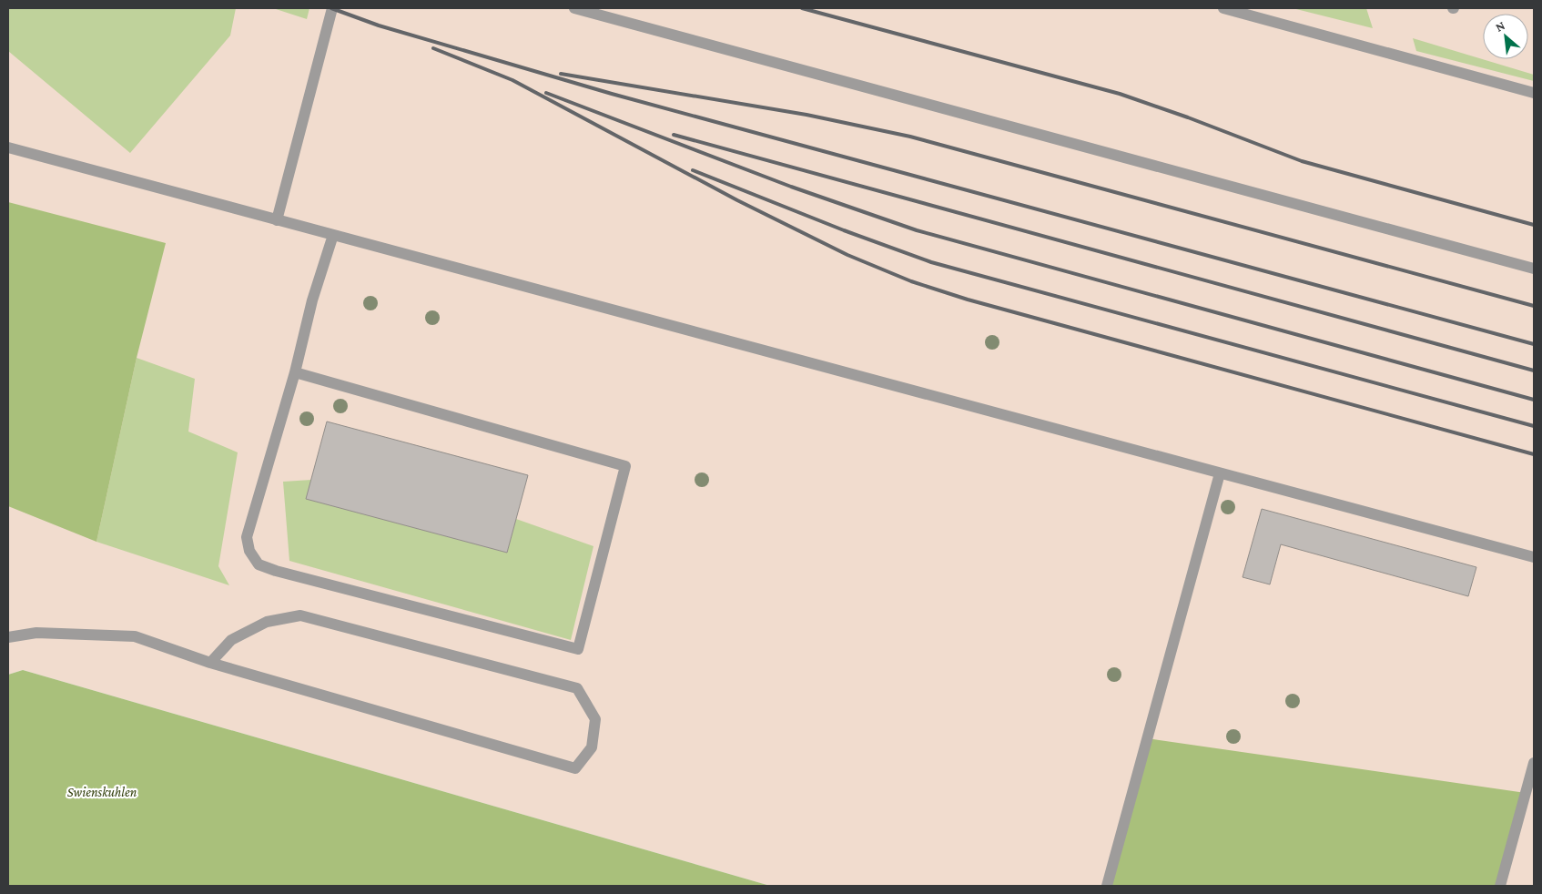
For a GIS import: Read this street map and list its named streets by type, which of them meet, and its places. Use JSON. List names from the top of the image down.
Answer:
{
  "parks": ["Swienskuhlen"],
  "north": "top left"
}
